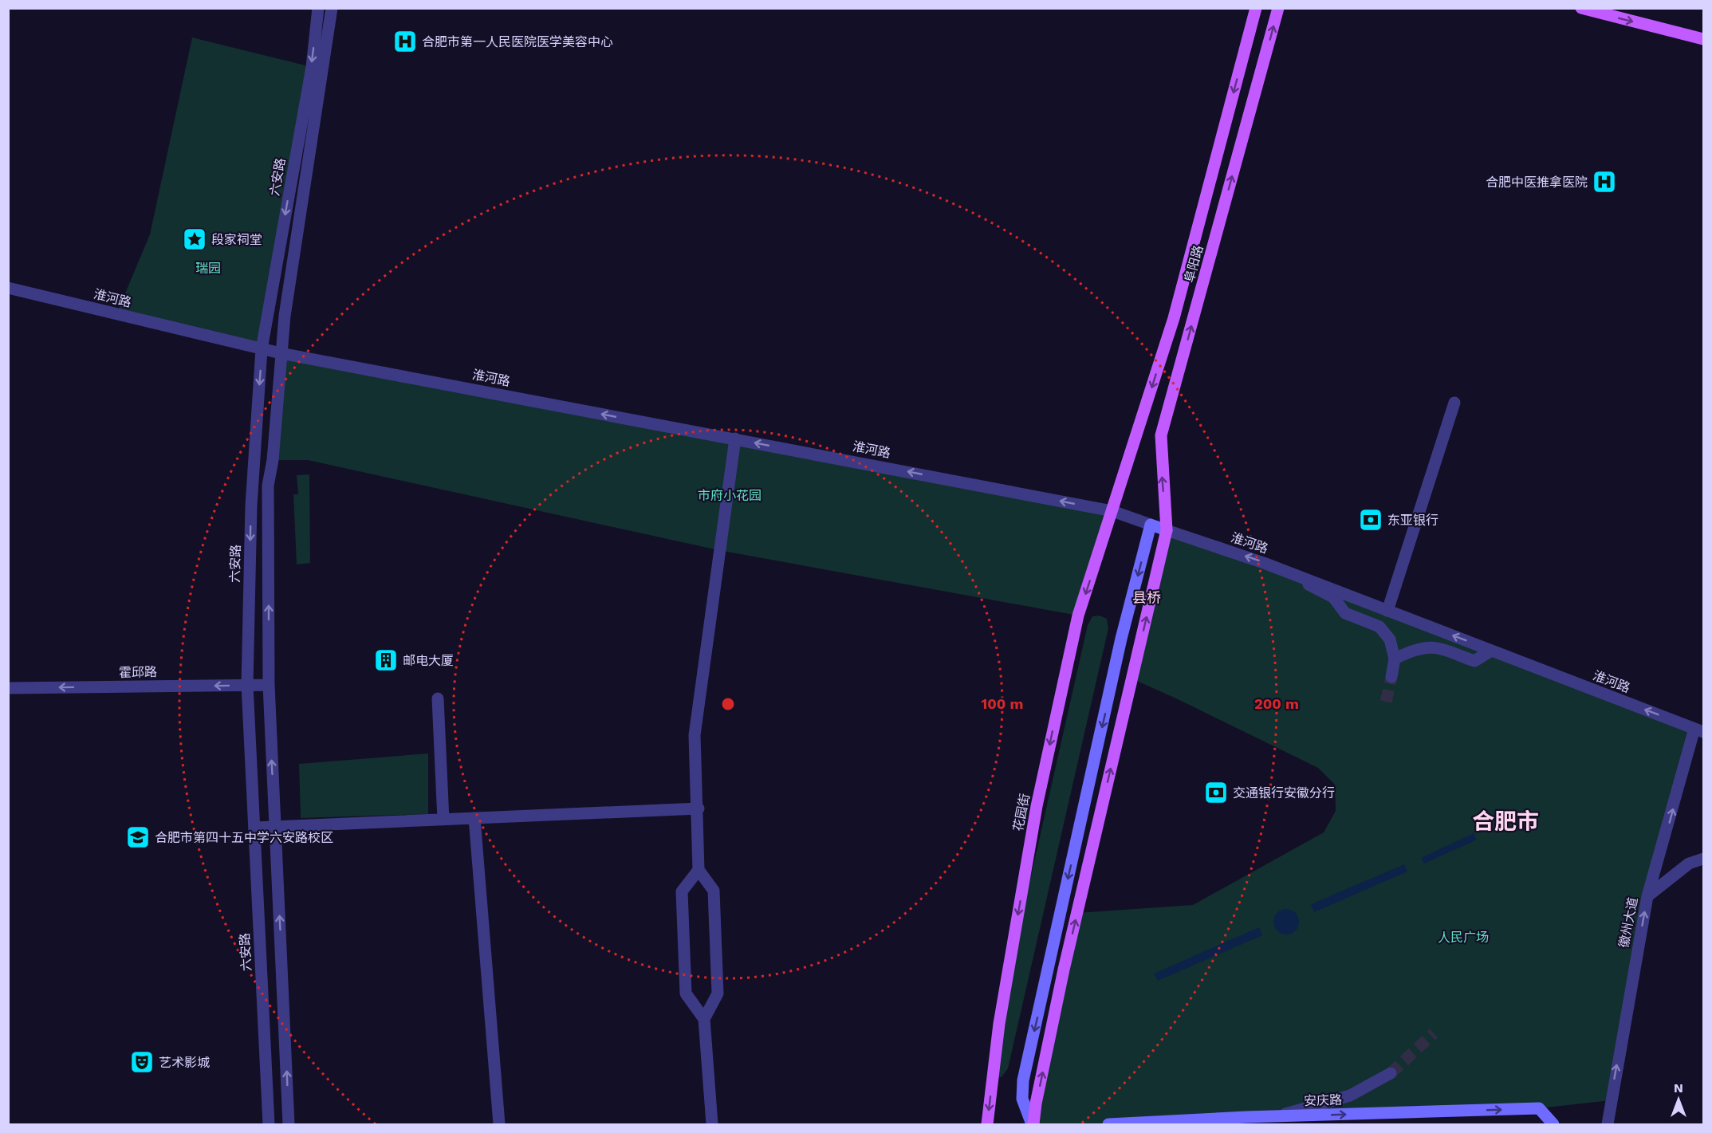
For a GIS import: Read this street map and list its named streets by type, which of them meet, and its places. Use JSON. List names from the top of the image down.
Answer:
{
  "streets": {
    "main road": [
      "阜阳路",
      "淮河路",
      "花园街",
      "安庆路"
    ],
    "street": ["六安路", "霍邱路", "徽州大道"]
  },
  "crossings": [
    ["六安路", "淮河路"],
    ["六安路", "霍邱路"],
    ["阜阳路", "淮河路"],
    ["阜阳路", "花园街"],
    ["淮河路", "花园街"],
    ["淮河路", "徽州大道"]
  ],
  "one_way": [
    "淮河路",
    "霍邱路",
    "徽州大道",
    "安庆路"
  ],
  "districts": ["县桥", "合肥市"],
  "parks": ["瑞园", "市府小花园", "人民广场"],
  "places": {
    "hospital": ["合肥市第一人民医院医学美容中心", "合肥中医推拿医院"],
    "place": ["段家祠堂"],
    "bank": ["东亚银行", "交通银行安徽分行"],
    "building": ["邮电大厦"],
    "school or university": ["合肥市第四十五中学六安路校区"],
    "theatre": ["艺术影城"]
  },
  "north": "top",
  "rings": ["100 m", "200 m"]
}
